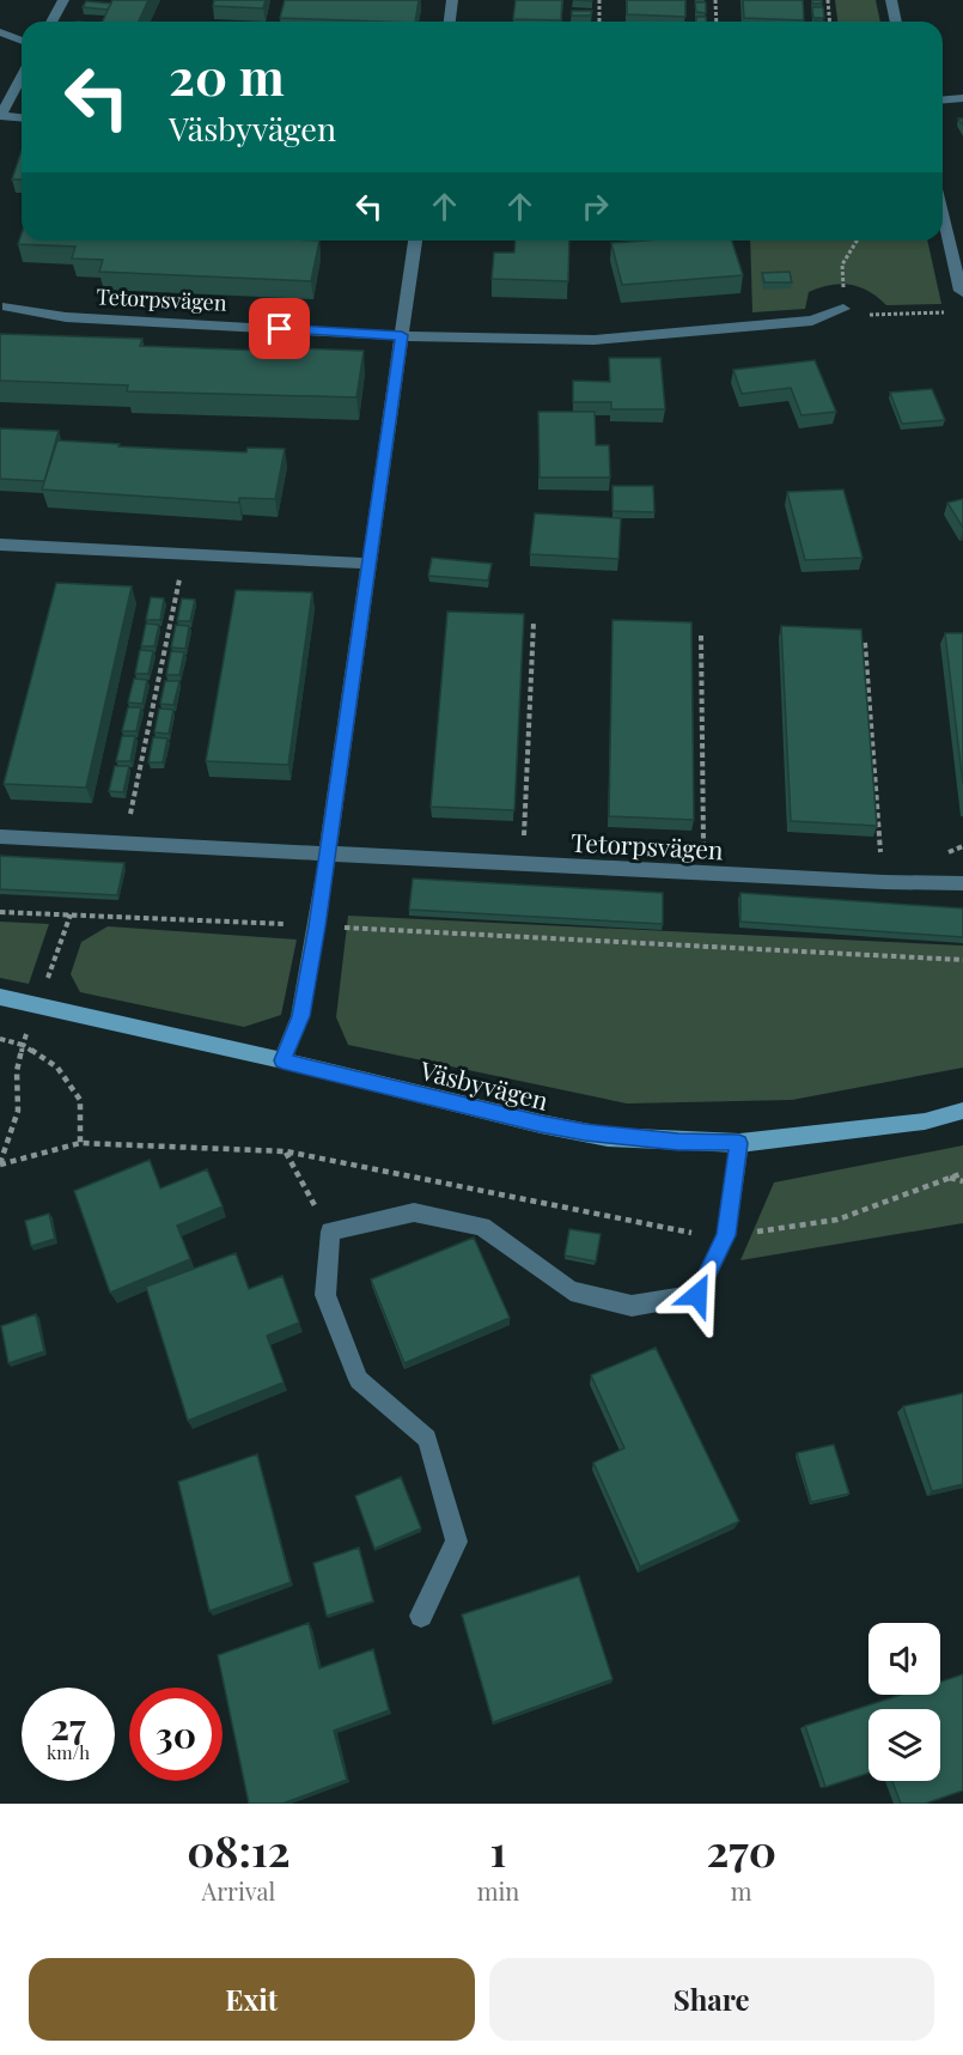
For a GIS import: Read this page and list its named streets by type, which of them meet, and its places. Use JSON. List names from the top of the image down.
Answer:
{
  "streets": {
    "street": ["Tetorpsvägen", "Väsbyvägen"]
  },
  "page": {
    "turn": ["20 m", "Väsbyvägen"],
    "speed": "27 km/h",
    "limit": "30",
    "eta": [
      "08:12",
      "Arrival",
      "1",
      "min",
      "270",
      "m"
    ],
    "buttons": ["Exit", "Share"]
  }
}
